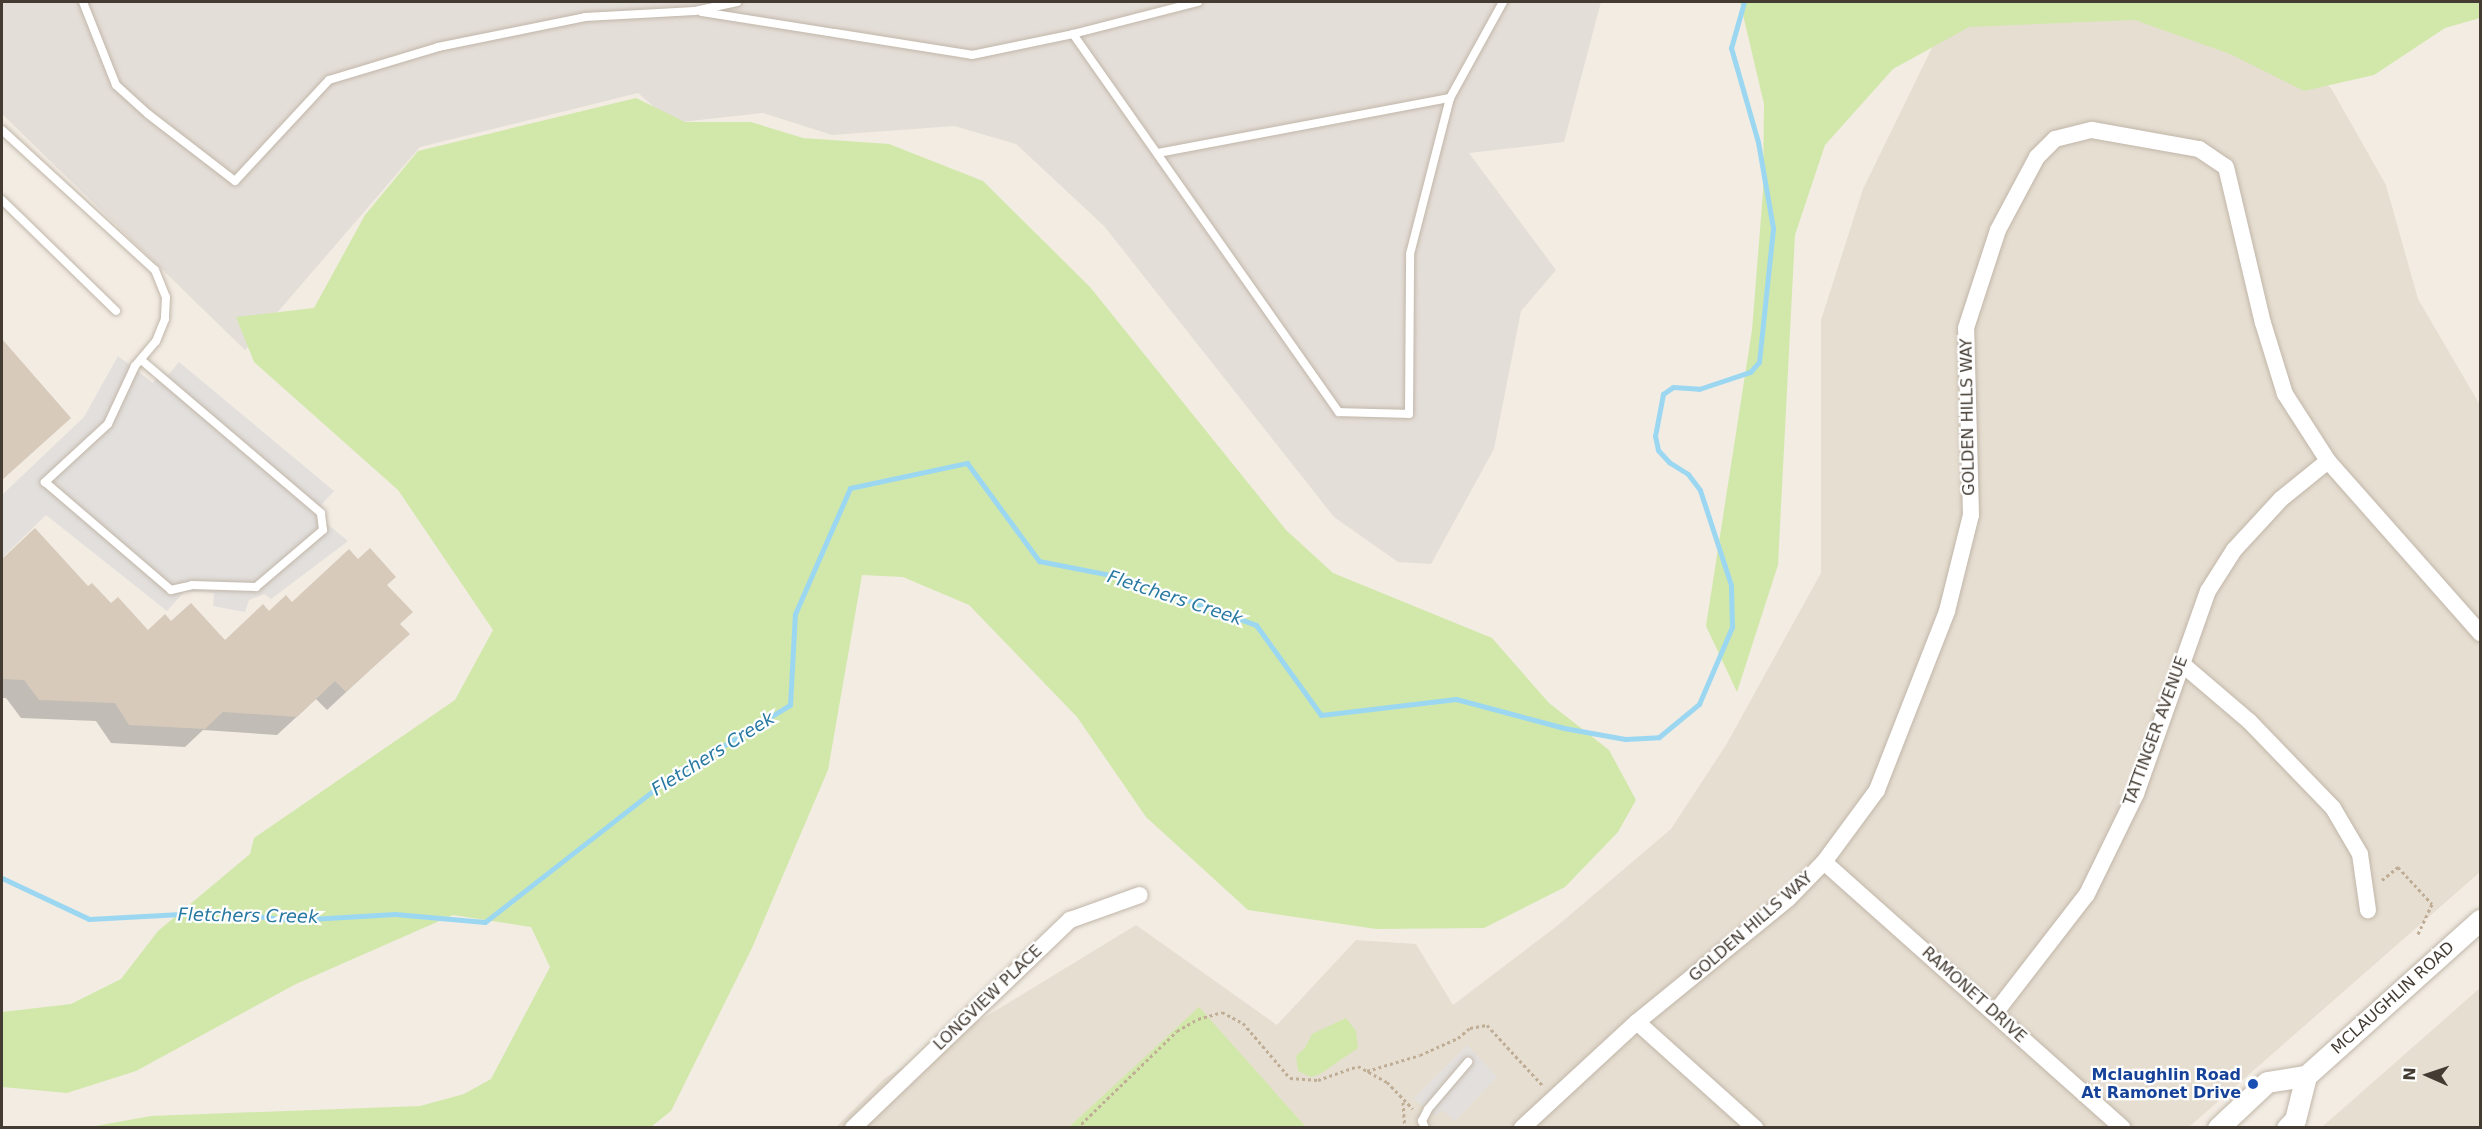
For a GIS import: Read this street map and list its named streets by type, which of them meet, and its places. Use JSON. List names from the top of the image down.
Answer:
{
  "streets": {
    "street": [
      "GOLDEN HILLS WAY",
      "TATTINGER AVENUE",
      "RAMONET DRIVE",
      "LONGVIEW PLACE",
      "MCLAUGHLIN ROAD"
    ]
  },
  "crossings": [
    ["GOLDEN HILLS WAY", "TATTINGER AVENUE"],
    ["GOLDEN HILLS WAY", "RAMONET DRIVE"],
    ["TATTINGER AVENUE", "RAMONET DRIVE"]
  ],
  "water": ["Fletchers Creek"],
  "places": ["Mclaughlin Road At Ramonet Drive"],
  "north": "left"
}
